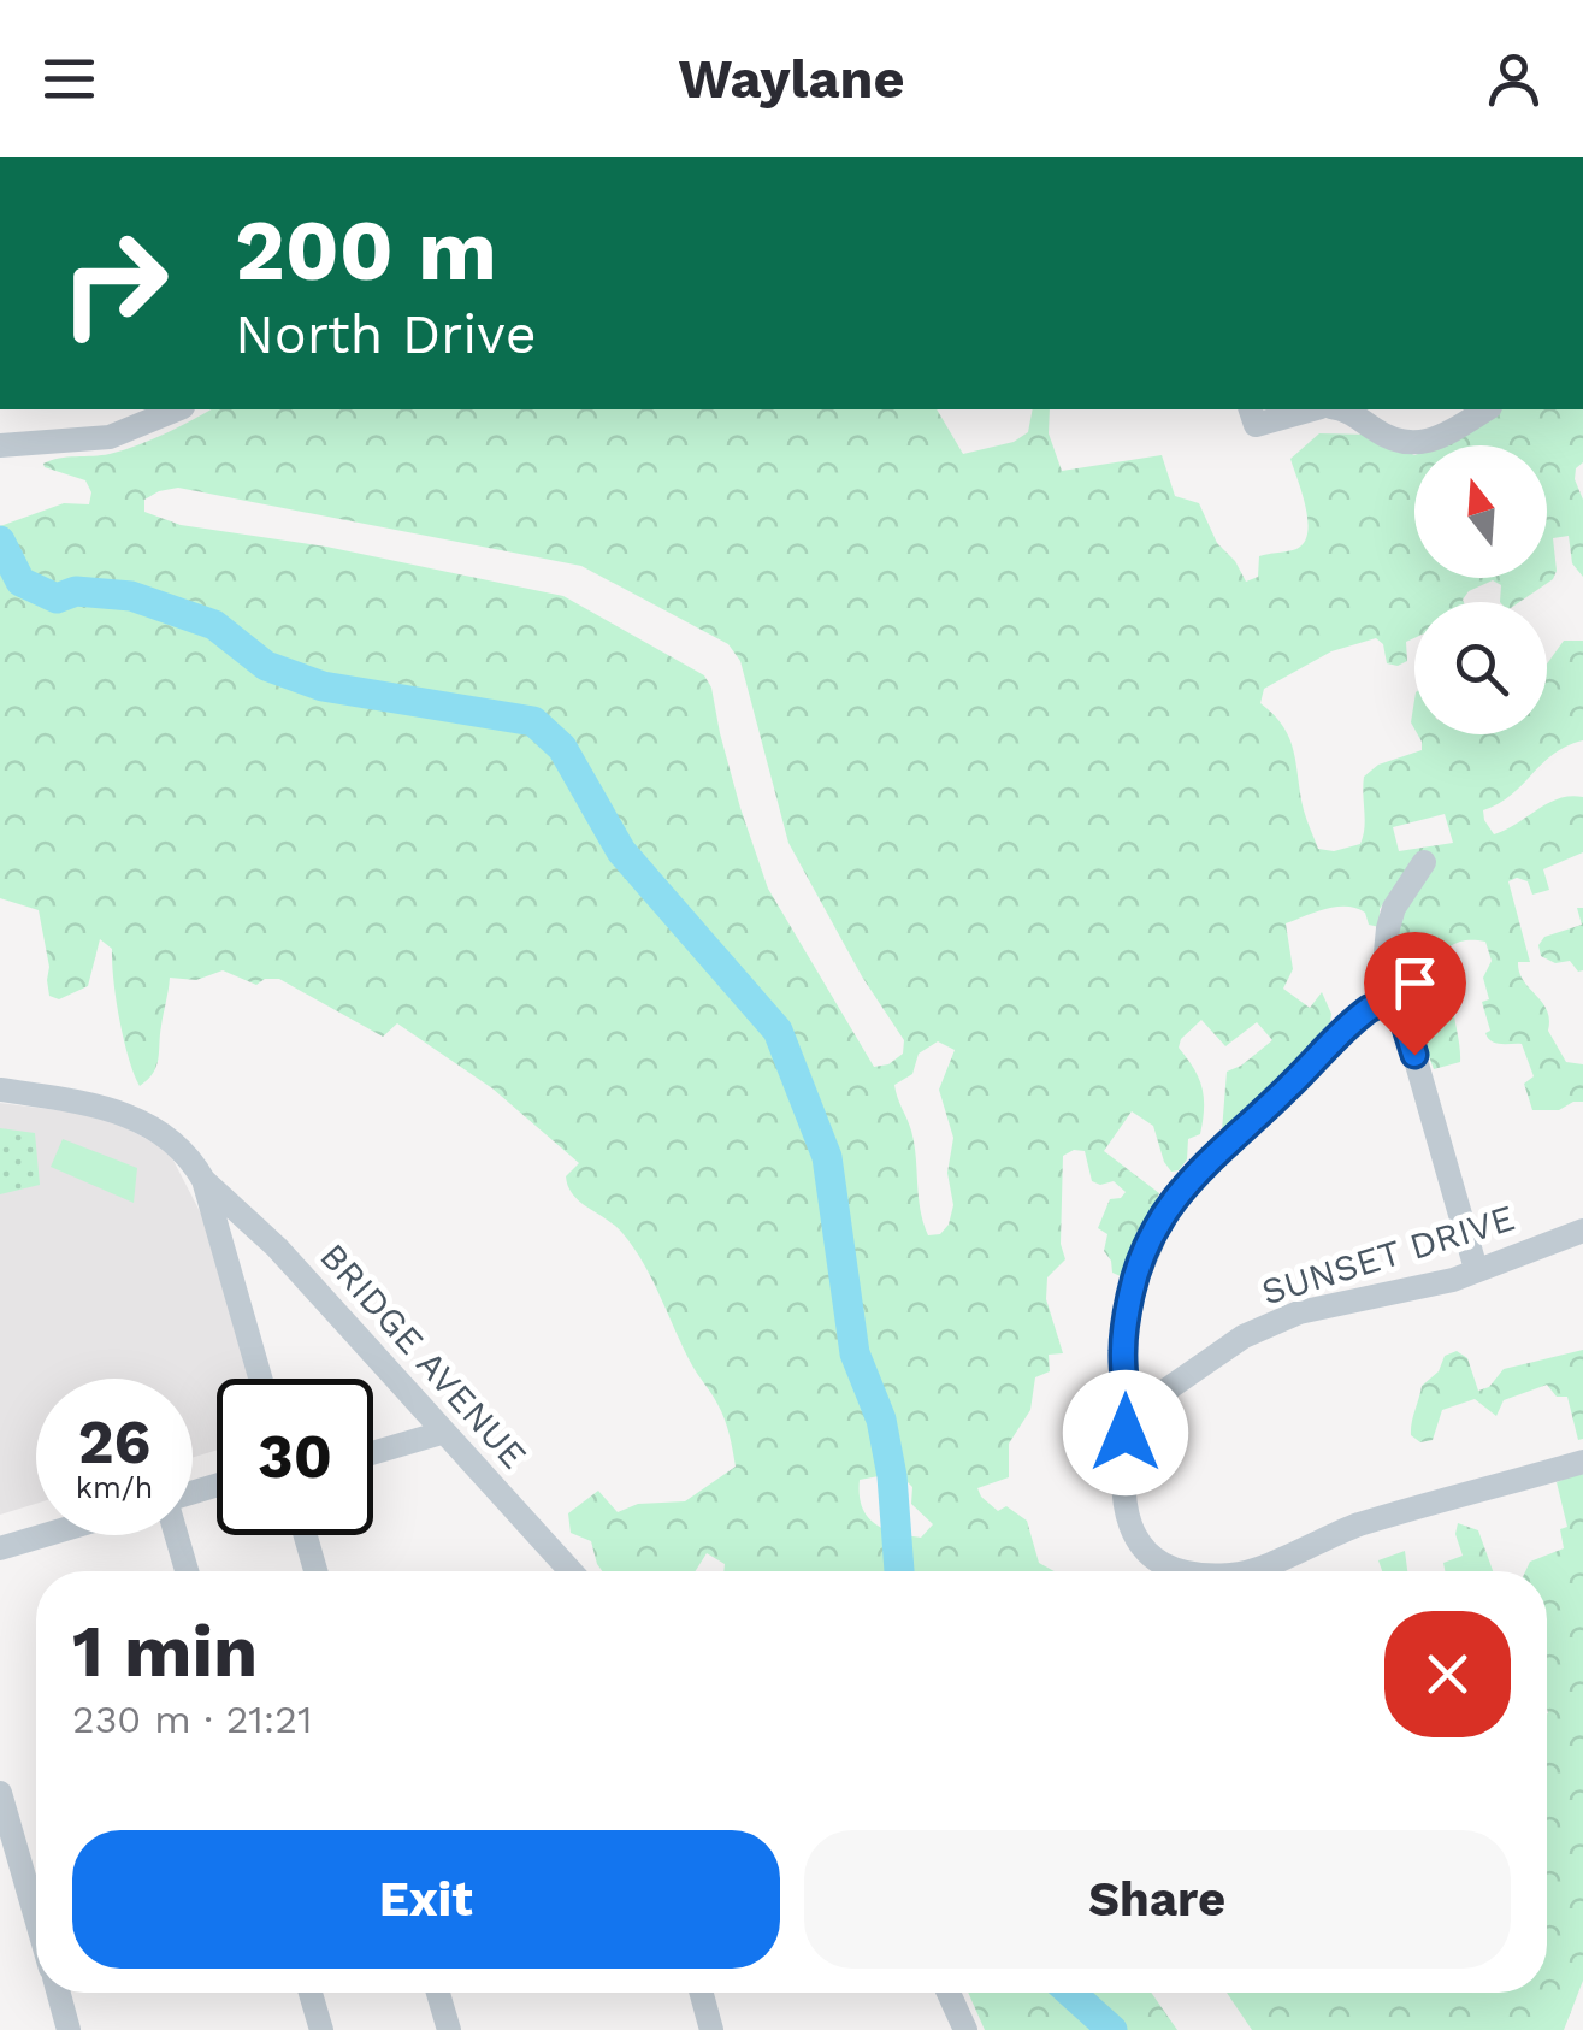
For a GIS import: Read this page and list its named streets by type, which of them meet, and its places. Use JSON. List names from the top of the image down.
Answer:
{
  "streets": {
    "street": ["SUNSET DRIVE", "BRIDGE AVENUE"]
  },
  "north": "top",
  "page": {
    "header": "Waylane",
    "turn": ["200 m", "North Drive"],
    "speed": "26 km/h",
    "limit": "30",
    "heading": ["1 min", "230 m · 21:21"],
    "buttons": ["Exit", "Share"]
  }
}
